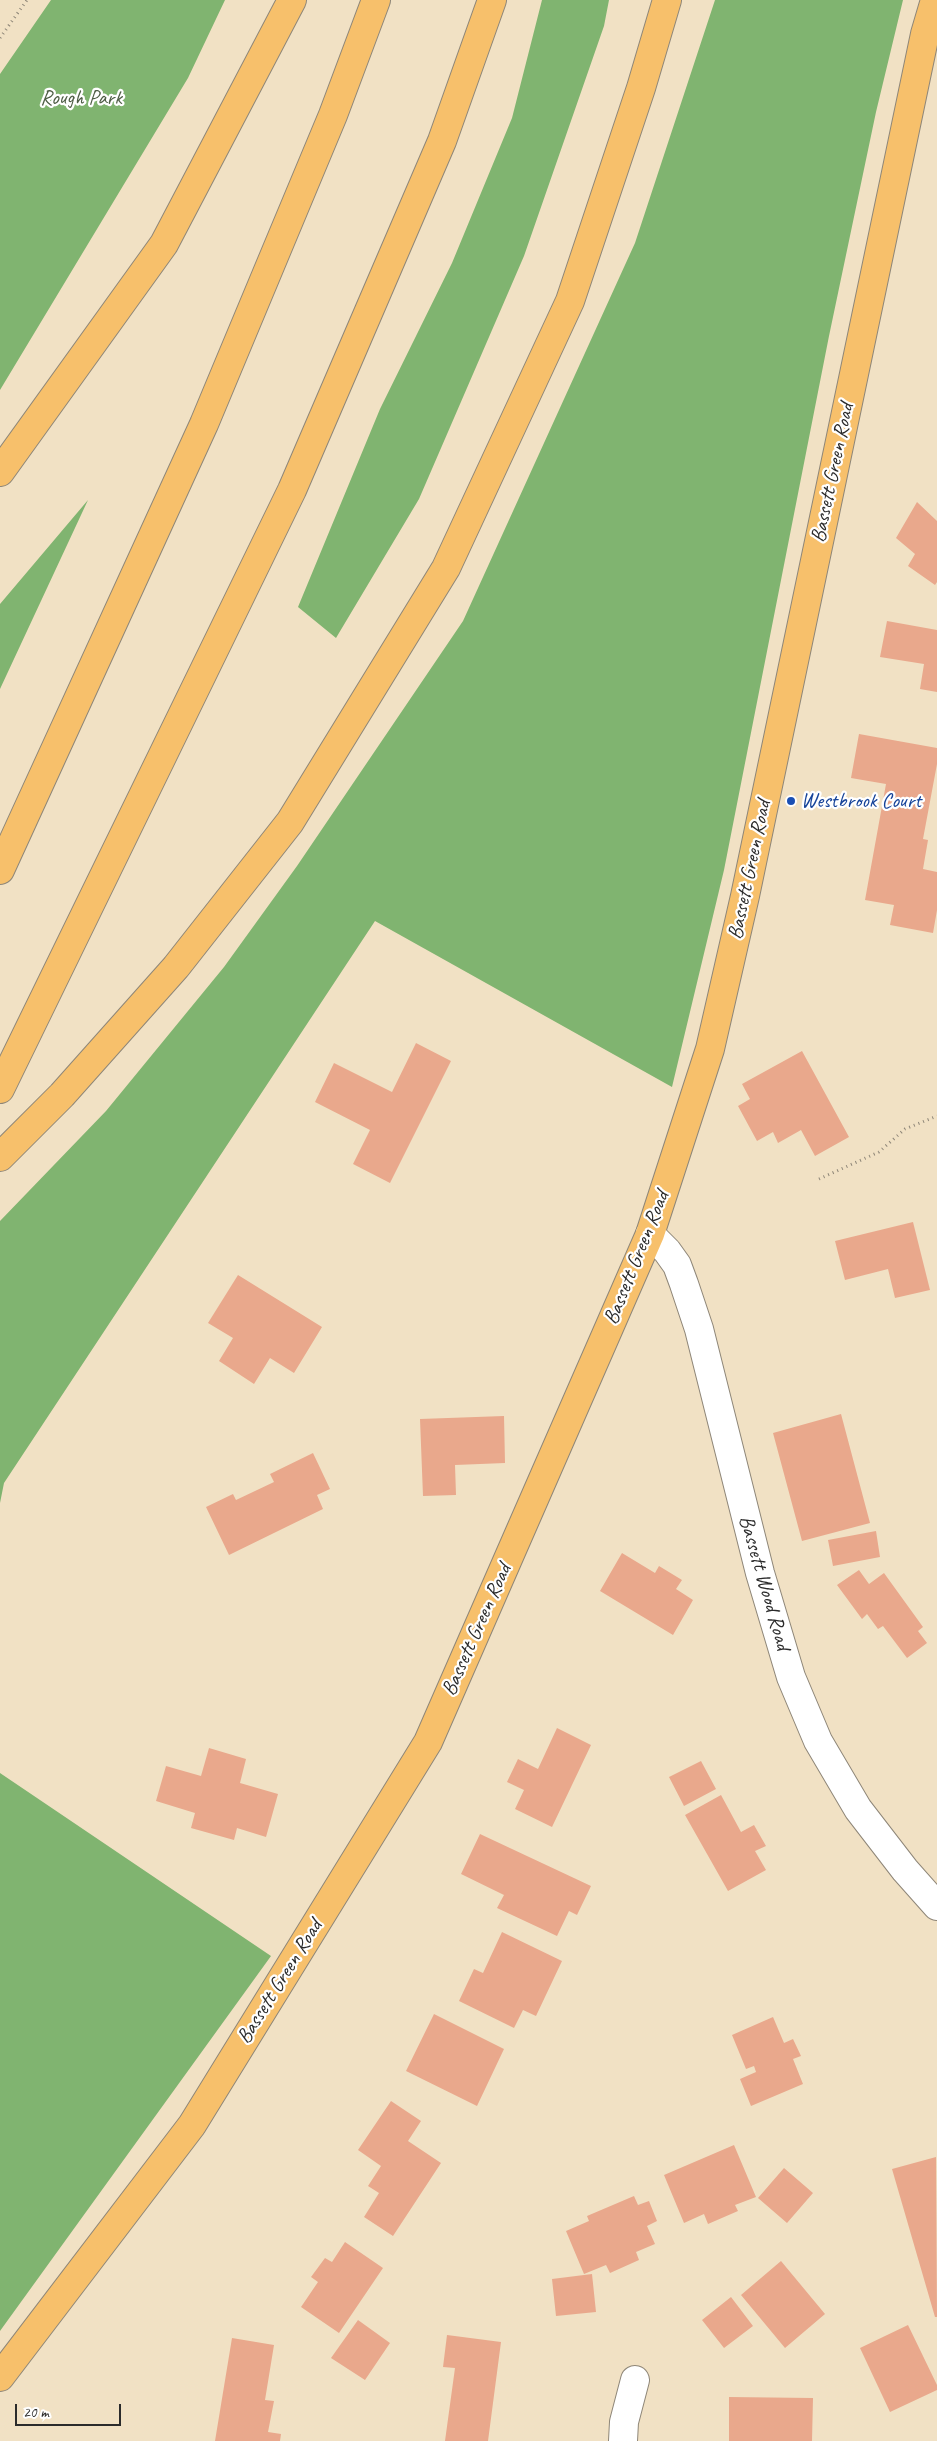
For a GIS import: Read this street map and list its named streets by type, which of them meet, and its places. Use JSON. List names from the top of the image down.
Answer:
{
  "streets": {
    "main road": ["Bassett Green Road"],
    "street": ["Bassett Wood Road"]
  },
  "crossings": [
    ["Bassett Green Road", "Bassett Wood Road"]
  ],
  "parks": ["Rough Park"],
  "places": ["Westbrook Court"],
  "scale_bar": "20 m"
}
